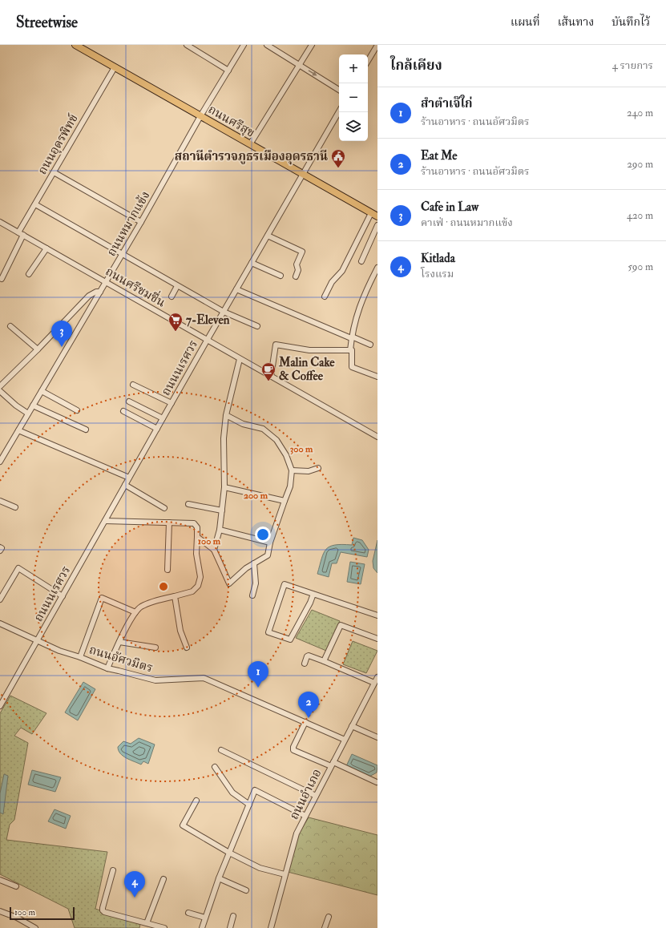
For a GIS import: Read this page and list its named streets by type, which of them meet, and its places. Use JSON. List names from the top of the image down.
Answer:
{
  "streets": {
    "main road": ["ถนนศรีสุข"],
    "street": [
      "ถนนอุดรพิทข์",
      "ถนนหมากแข้ง",
      "ถนนศรีชมชื่น",
      "ถนนนเรศวร",
      "ถนนอัศวมิตร",
      "ถนนอำเภอ"
    ]
  },
  "crossings": [
    ["ถนนศรีสุข", "ถนนอุดรพิทข์"],
    ["ถนนศรีสุข", "ถนนหมากแข้ง"],
    ["ถนนศรีสุข", "ถนนนเรศวร"],
    ["ถนนอุดรพิทข์", "ถนนศรีชมชื่น"],
    ["ถนนหมากแข้ง", "ถนนศรีชมชื่น"],
    ["ถนนศรีชมชื่น", "ถนนนเรศวร"],
    ["ถนนนเรศวร", "ถนนอัศวมิตร"],
    ["ถนนอัศวมิตร", "ถนนอำเภอ"]
  ],
  "places": {
    "public building": ["สถานีตำรวจภูธรเมืองอุดรธานี"],
    "supermarket": ["7-Eleven"],
    "cafe": ["Malin Cake & Coffee"]
  },
  "scale_bar": "100 m",
  "page": {
    "header": "Streetwise",
    "nav": ["แผนที่", "เส้นทาง", "บันทึกไว้"],
    "heading": ["ใกล้เคียง", "4 รายการ"],
    "map_buttons": ["+", "−"],
    "list": [
      {
        "mark": "1",
        "name": "สำตำเจ๊ใก่",
        "note": "ร้านอาหาร · ถนนอัศวมิตร",
        "value": "240 m"
      },
      {
        "mark": "2",
        "name": "Eat Me",
        "note": "ร้านอาหาร · ถนนอัศวมิตร",
        "value": "290 m"
      },
      {
        "mark": "3",
        "name": "Cafe in Law",
        "note": "คาเฟ่ · ถนนหมากแข้ง",
        "value": "420 m"
      },
      {
        "mark": "4",
        "name": "Kitlada",
        "note": "โรงแรม",
        "value": "590 m"
      }
    ],
    "pins": [
      "3",
      "1",
      "2",
      "4"
    ],
    "scale": "100 m"
  },
  "rings": ["300 m", "200 m", "100 m"]
}
